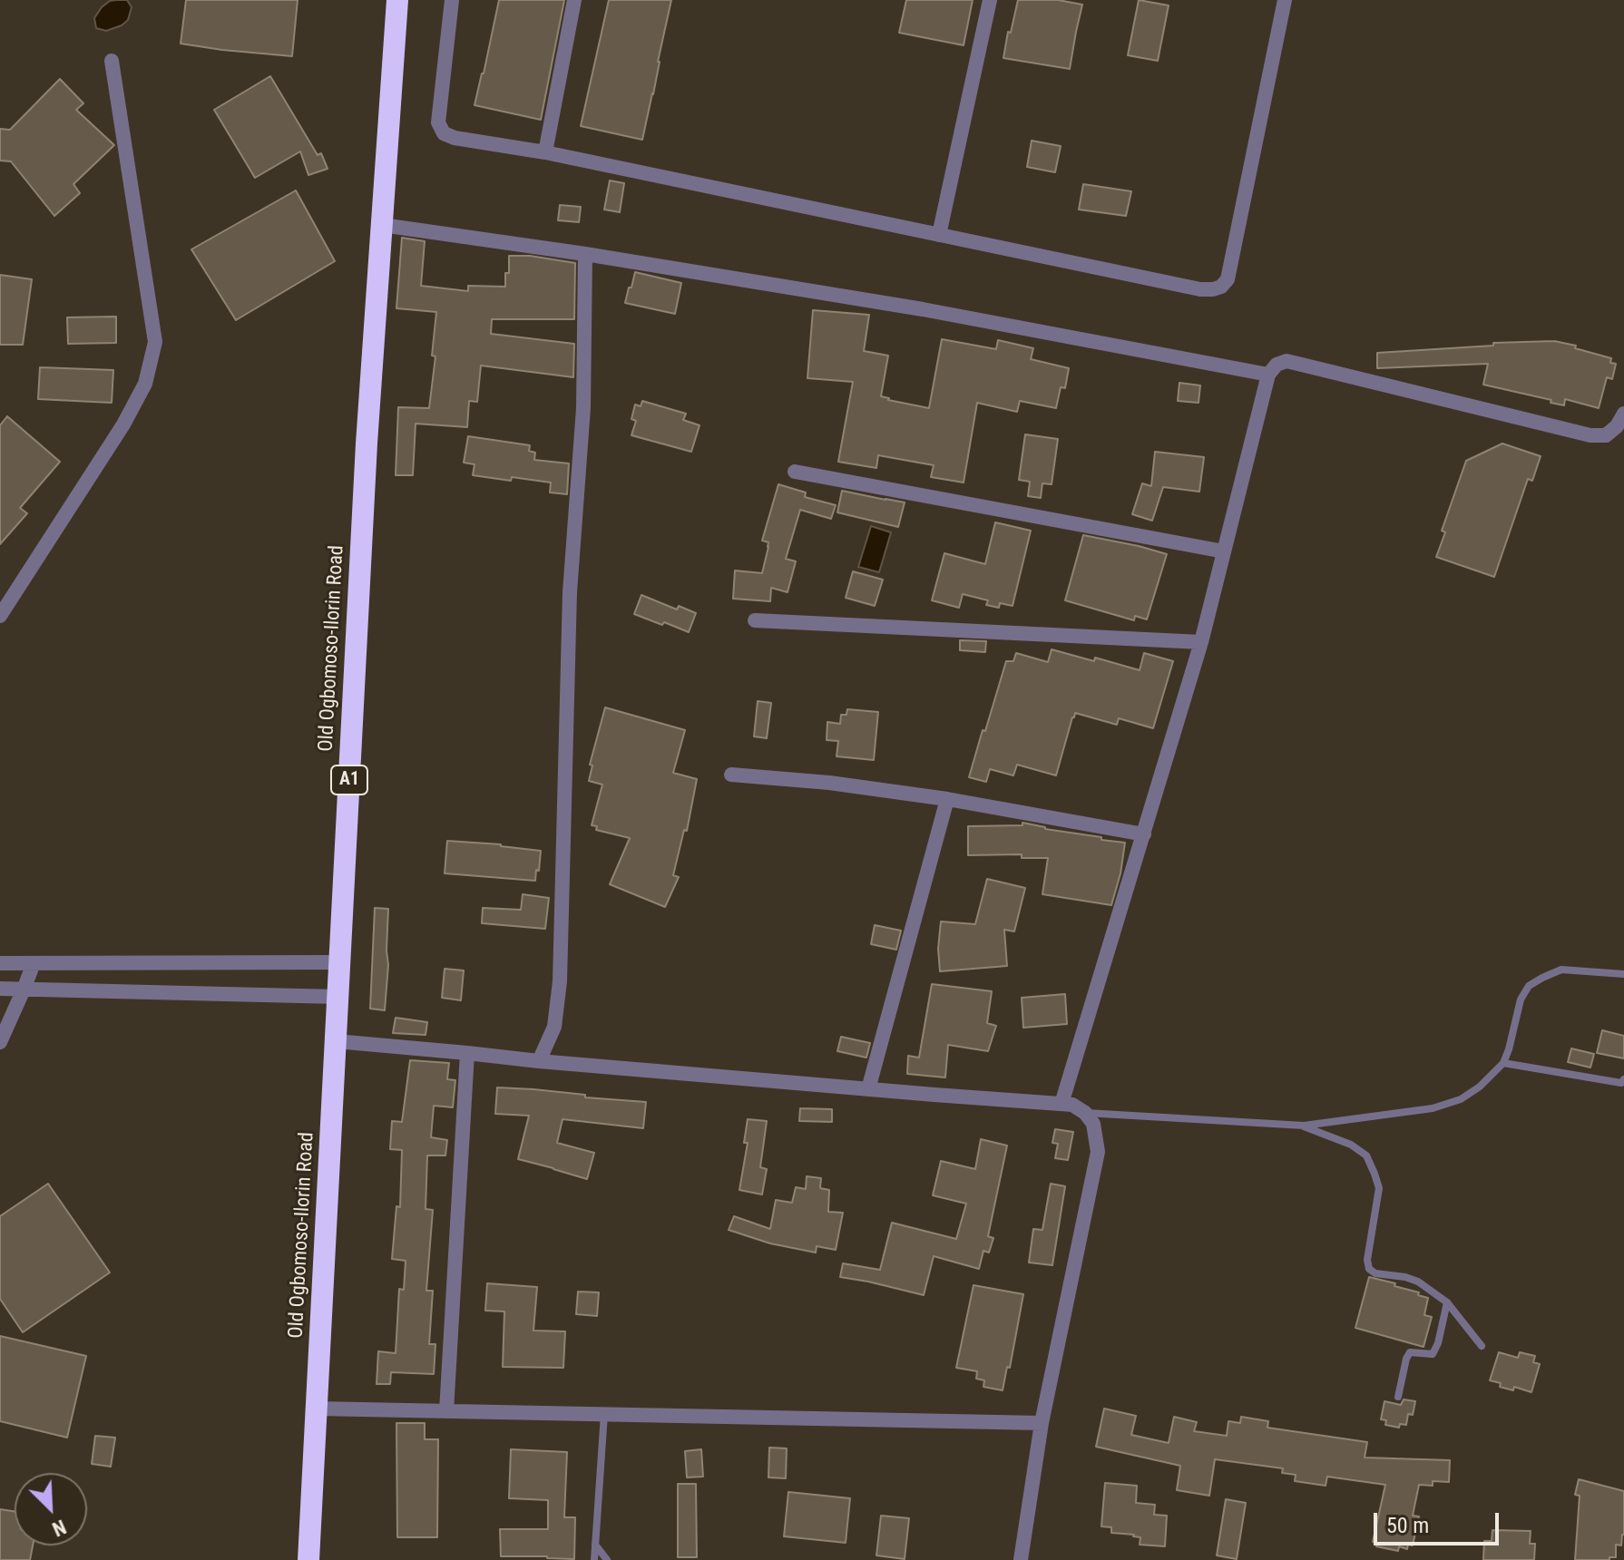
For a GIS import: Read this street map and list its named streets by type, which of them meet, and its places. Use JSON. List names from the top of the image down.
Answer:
{
  "streets": {
    "highway": ["Old Ogbomoso-Ilorin Road", "A1"]
  },
  "scale_bar": "50 m",
  "north": "bottom right"
}
